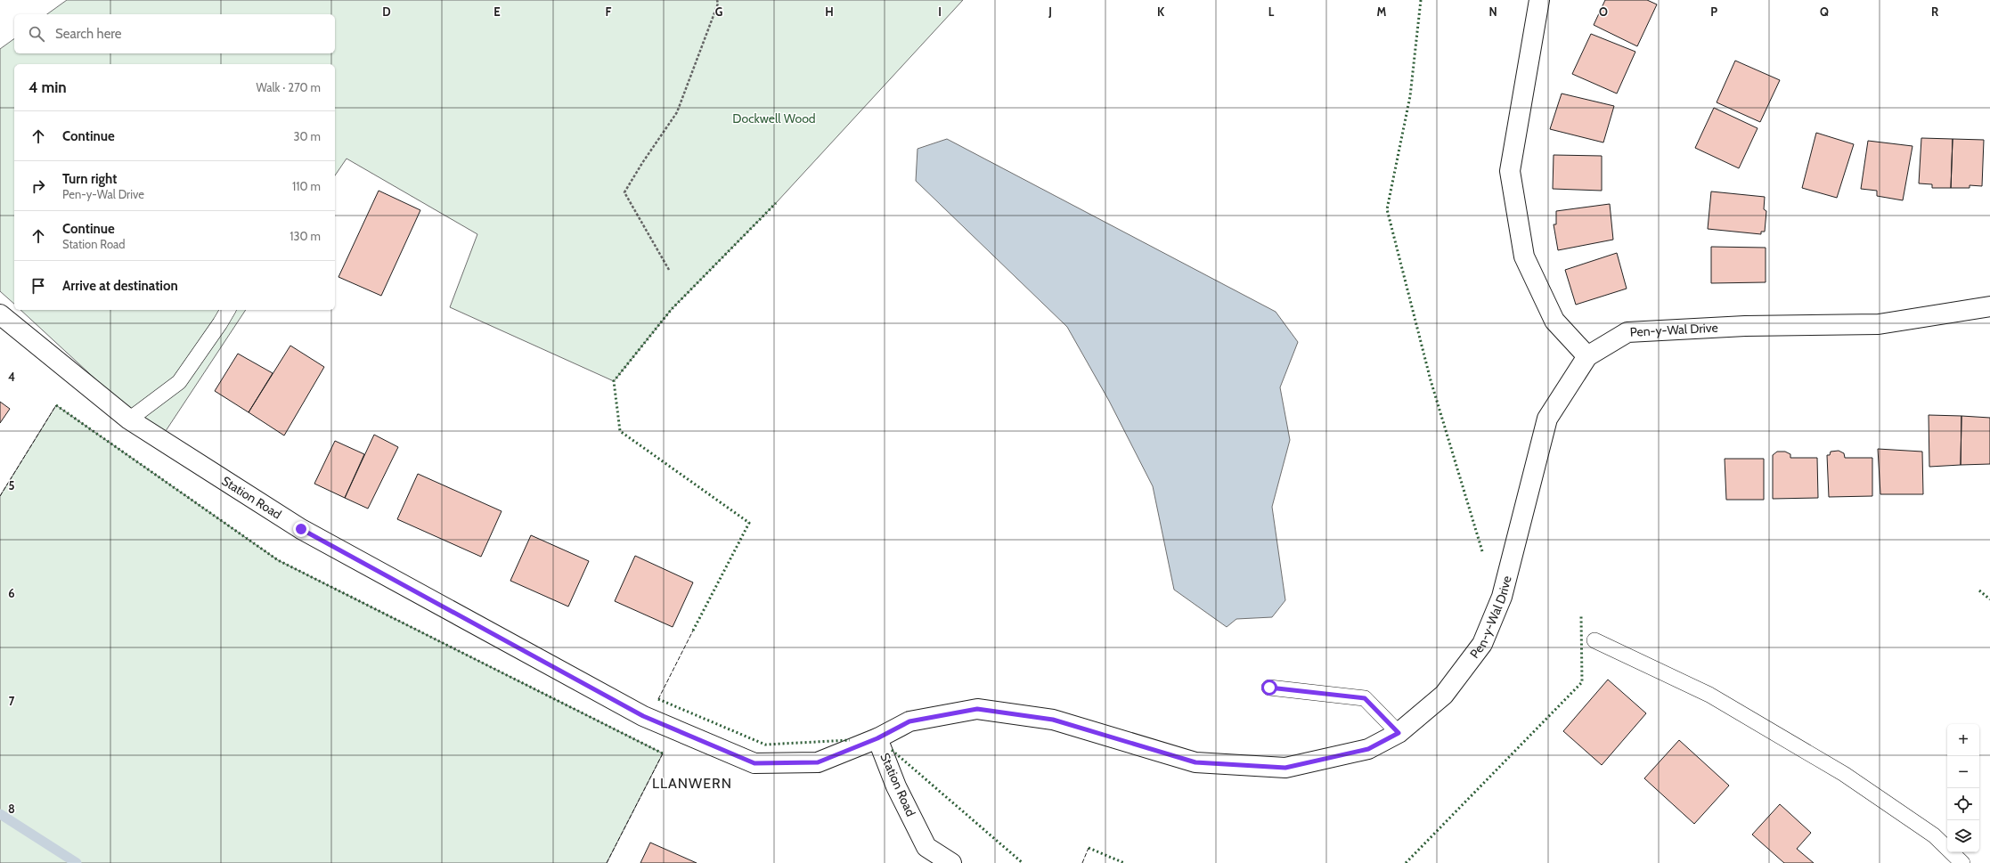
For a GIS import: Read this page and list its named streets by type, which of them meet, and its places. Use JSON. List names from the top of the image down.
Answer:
{
  "streets": {
    "street": ["Pen-y-Wal Drive", "Station Road"]
  },
  "crossings": [
    ["Pen-y-Wal Drive", "Station Road"]
  ],
  "districts": ["LLANWERN"],
  "parks": ["Dockwell Wood"],
  "page": {
    "search": "Search here",
    "heading": ["4 min", "Walk · 270 m"],
    "list": [
      ["Continue", "30 m"],
      ["Turn right", "Pen-y-Wal Drive", "110 m"],
      ["Continue", "Station Road", "130 m"],
      "Arrive at destination"
    ],
    "map_buttons": ["+", "−"]
  },
  "grid": {
    "columns": [
      "D",
      "E",
      "F",
      "G",
      "H",
      "I",
      "J",
      "K",
      "L",
      "M",
      "N",
      "O",
      "P",
      "Q",
      "R"
    ],
    "rows": [
      "4",
      "5",
      "6",
      "7",
      "8"
    ]
  }
}
